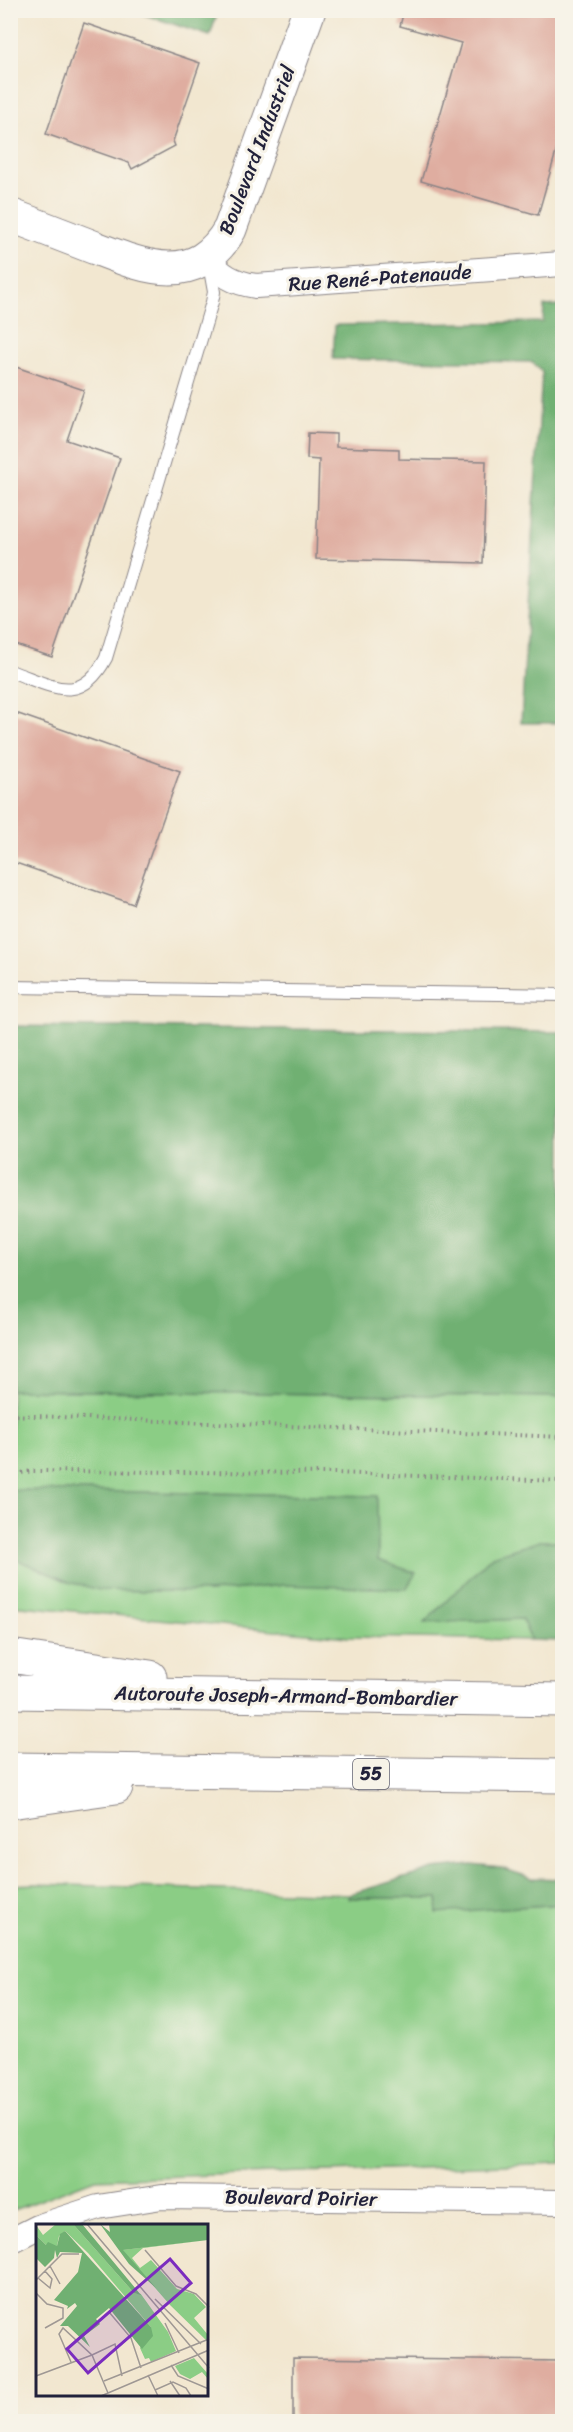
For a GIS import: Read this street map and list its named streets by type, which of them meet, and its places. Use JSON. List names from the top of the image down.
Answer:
{
  "streets": {
    "main road": ["Boulevard Industriel", "Autoroute Joseph-Armand-Bombardier", "55"],
    "street": ["Rue René-Patenaude", "Boulevard Poirier"]
  },
  "crossings": [
    ["Boulevard Industriel", "Rue René-Patenaude"]
  ]
}
